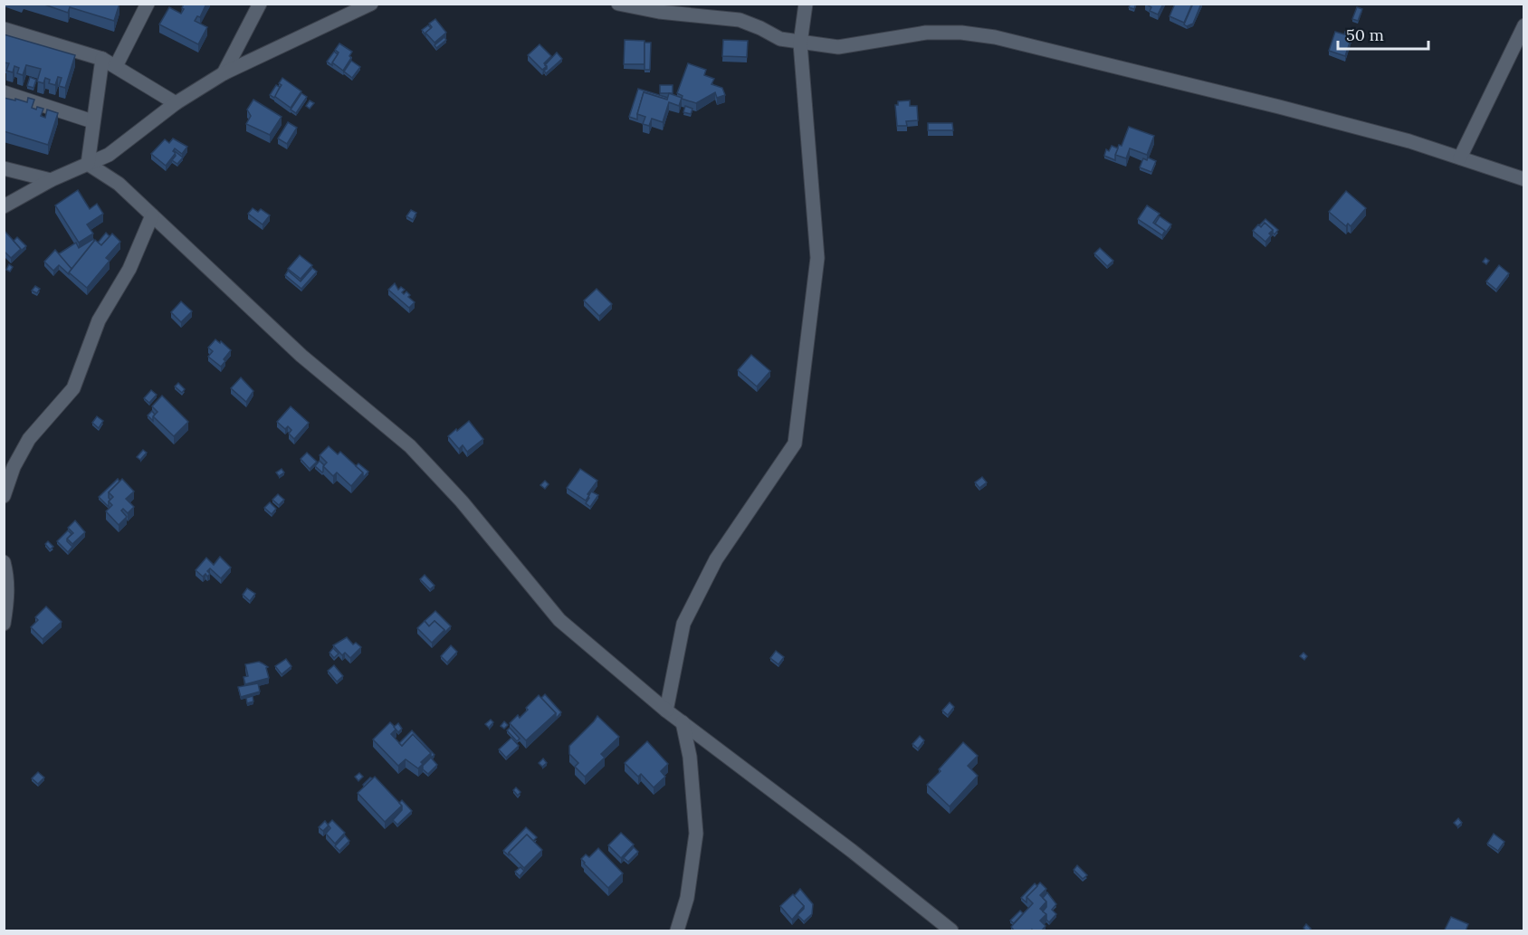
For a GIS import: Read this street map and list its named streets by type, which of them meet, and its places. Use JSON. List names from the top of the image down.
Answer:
{
  "scale_bar": "50 m"
}
